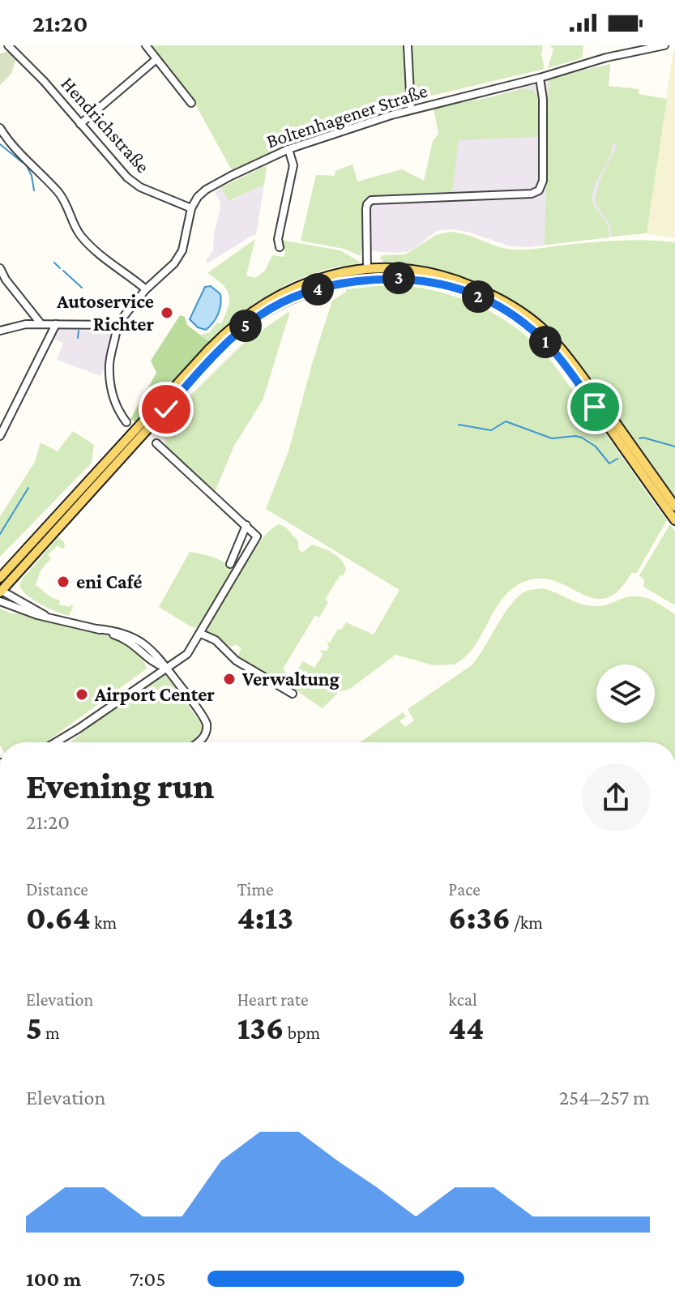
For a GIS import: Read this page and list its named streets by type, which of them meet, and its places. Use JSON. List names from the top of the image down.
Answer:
{
  "streets": {
    "street": ["Boltenhagener Straße", "Hendrichstraße"]
  },
  "crossings": [
    ["Boltenhagener Straße", "Hendrichstraße"]
  ],
  "places": [
    "Autoservice Richter",
    "eni Café",
    "Verwaltung",
    "Airport Center"
  ],
  "page": {
    "status": "21:20",
    "pins": [
      "3",
      "4",
      "2",
      "5",
      "1"
    ],
    "heading": ["Evening run", "21:20"],
    "stats": [
      ["Distance", "0.64 km"],
      ["Time", "4:13"],
      ["Pace", "6:36 /km"],
      ["Elevation", "5 m"],
      ["Heart rate", "136 bpm"],
      ["kcal", "44"]
    ],
    "chart": ["Elevation", "254–257 m"],
    "list": [
      {
        "name": "100 m",
        "note": "7:05"
      }
    ]
  }
}
